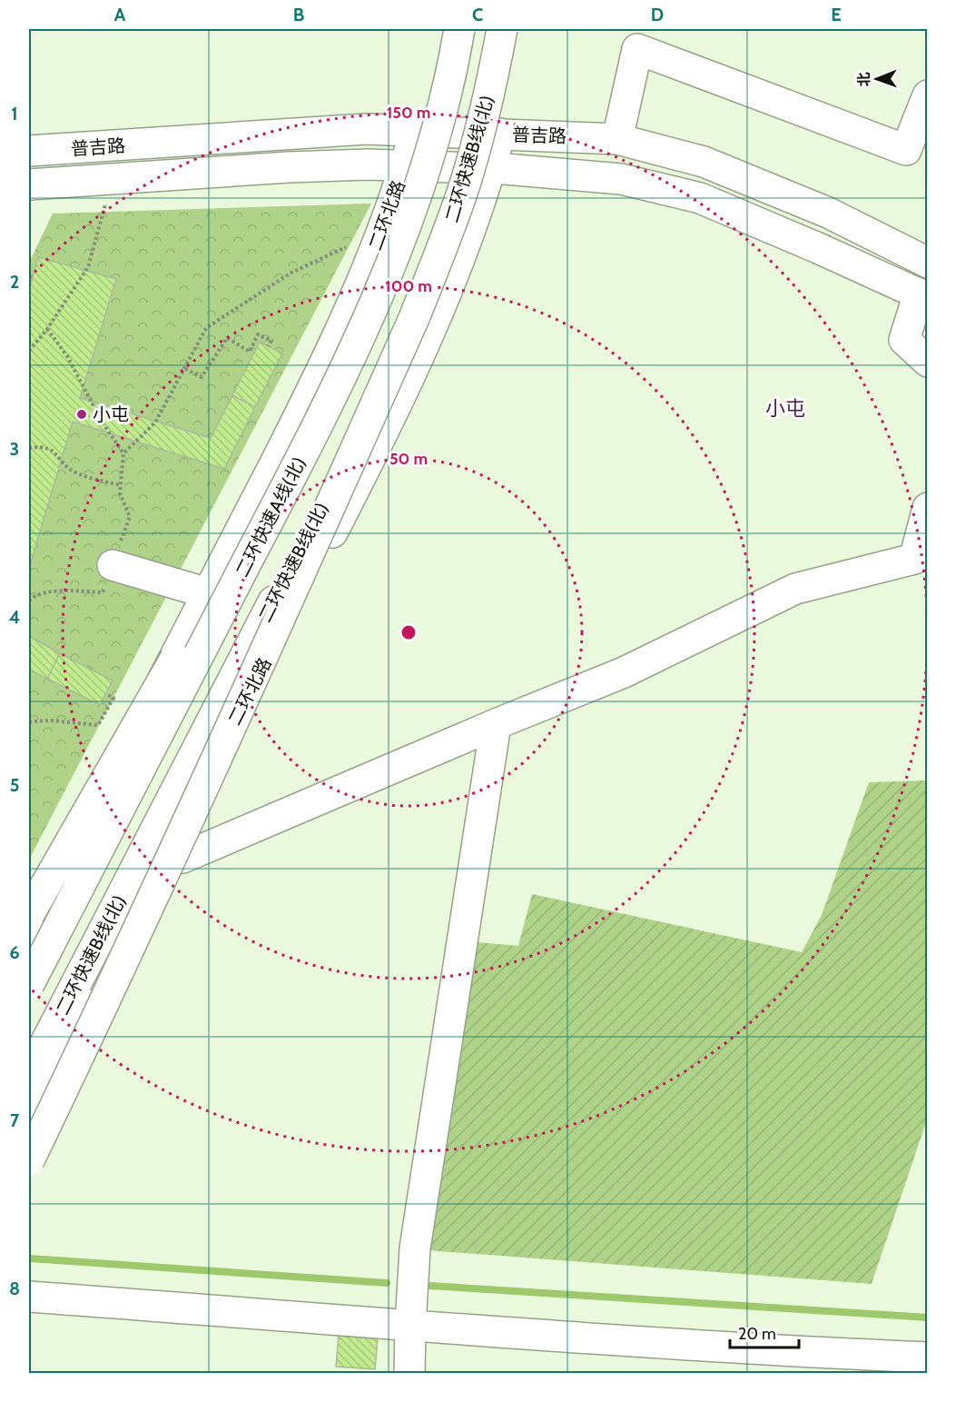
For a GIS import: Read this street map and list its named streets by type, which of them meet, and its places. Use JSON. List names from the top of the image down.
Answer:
{
  "streets": {
    "main road": [
      "普吉路",
      "二环快速B线(北)",
      "二环北路",
      "二环快速A线(北)"
    ]
  },
  "crossings": [
    ["普吉路", "二环北路"]
  ],
  "districts": ["小屯"],
  "places": ["小屯"],
  "scale_bar": "20 m",
  "north": "left",
  "grid": {
    "columns": [
      "A",
      "B",
      "C",
      "D",
      "E"
    ],
    "rows": [
      "1",
      "2",
      "3",
      "4",
      "5",
      "6",
      "7",
      "8"
    ]
  },
  "rings": ["150 m", "100 m", "50 m"]
}
